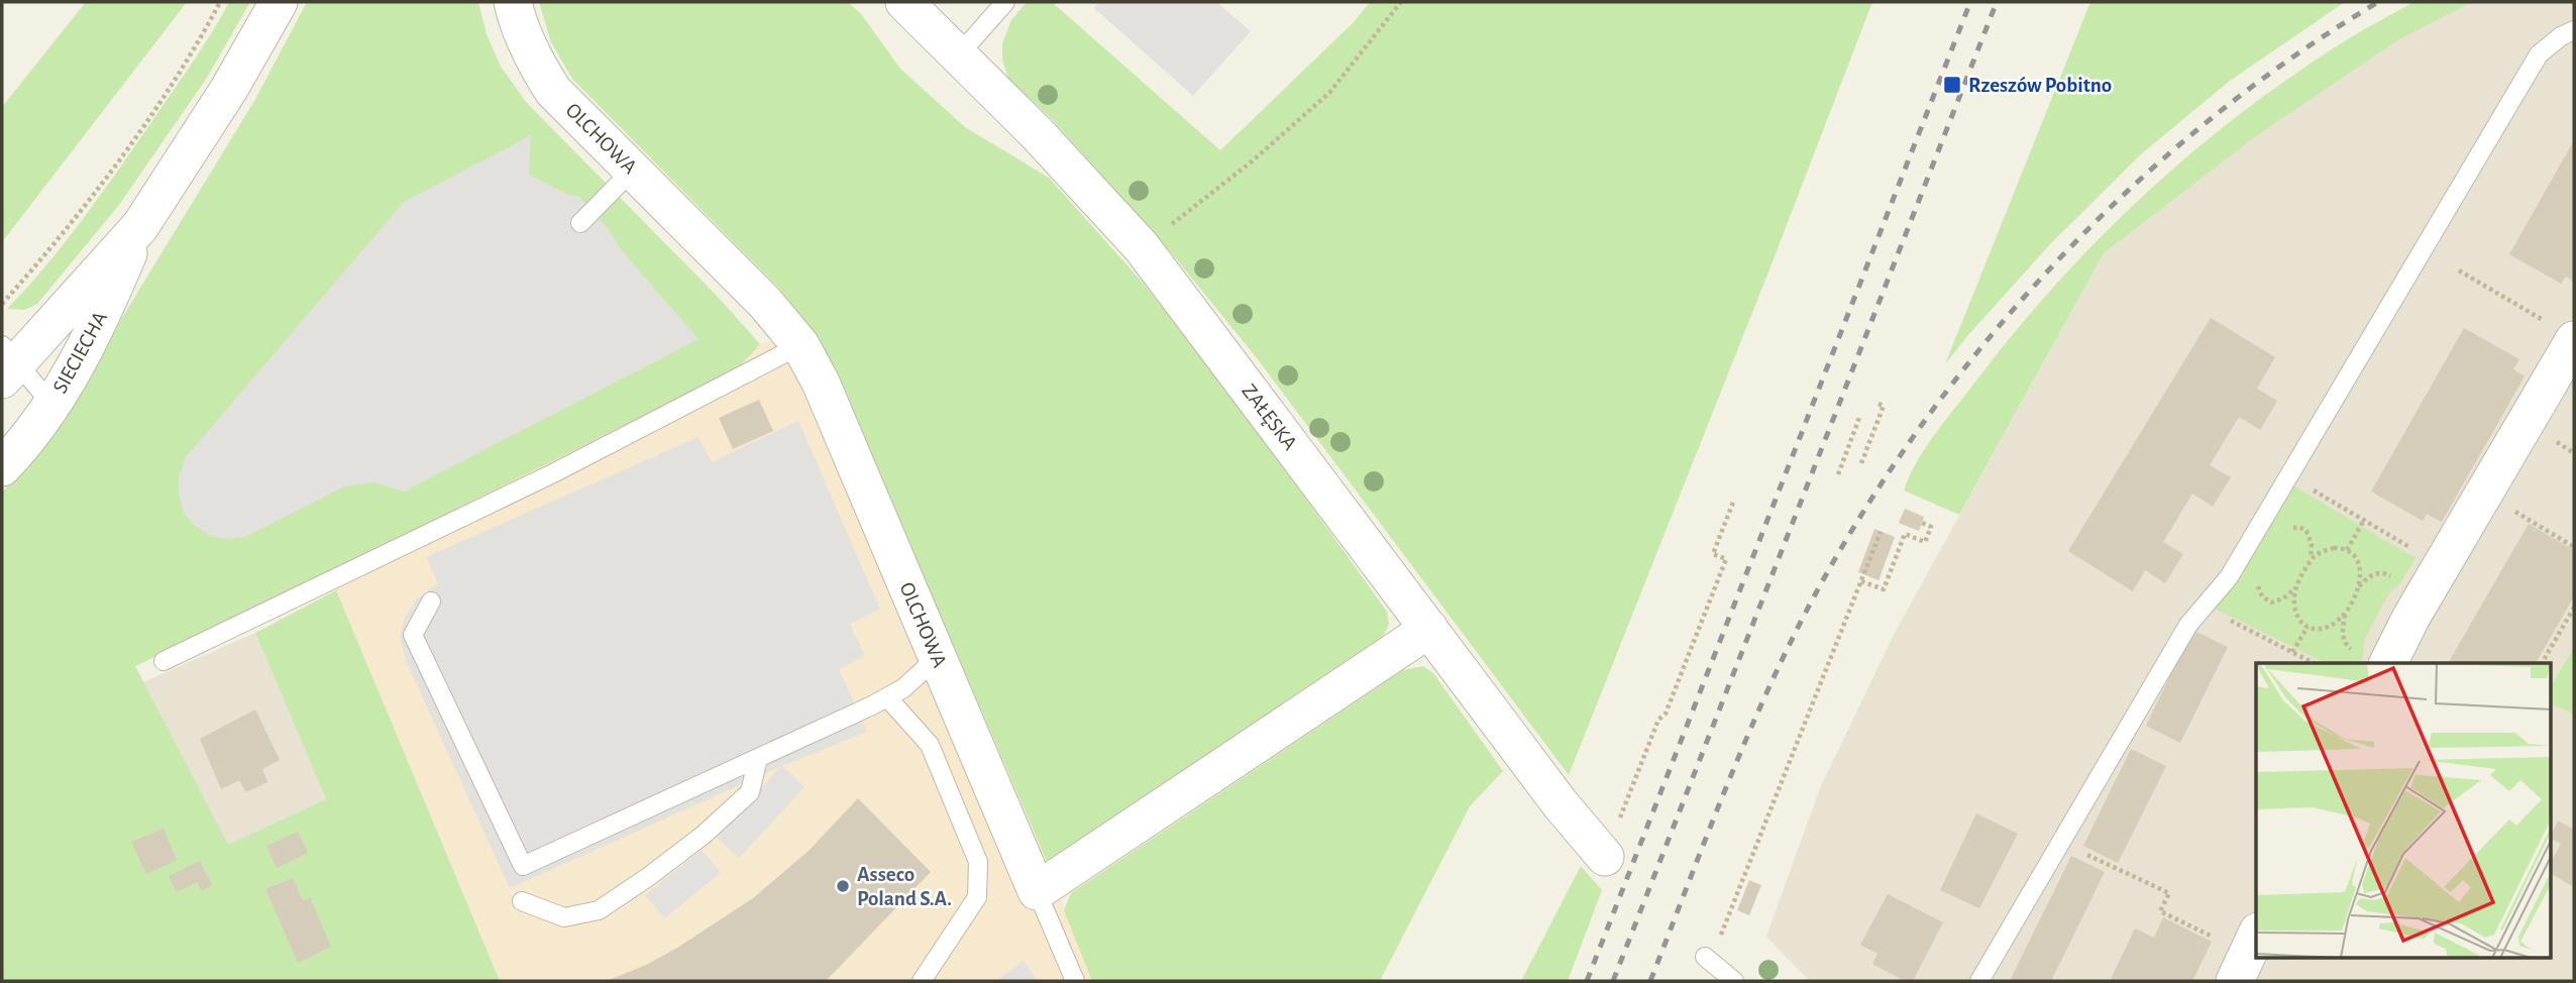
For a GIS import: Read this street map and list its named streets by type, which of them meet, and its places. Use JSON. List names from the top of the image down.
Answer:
{
  "streets": {
    "street": ["OLCHOWA", "SIECIECHA", "ZAŁĘSKA"]
  },
  "places": {
    "transit": ["Rzeszów Pobitno"],
    "other": ["Asseco Poland S.A."]
  }
}
